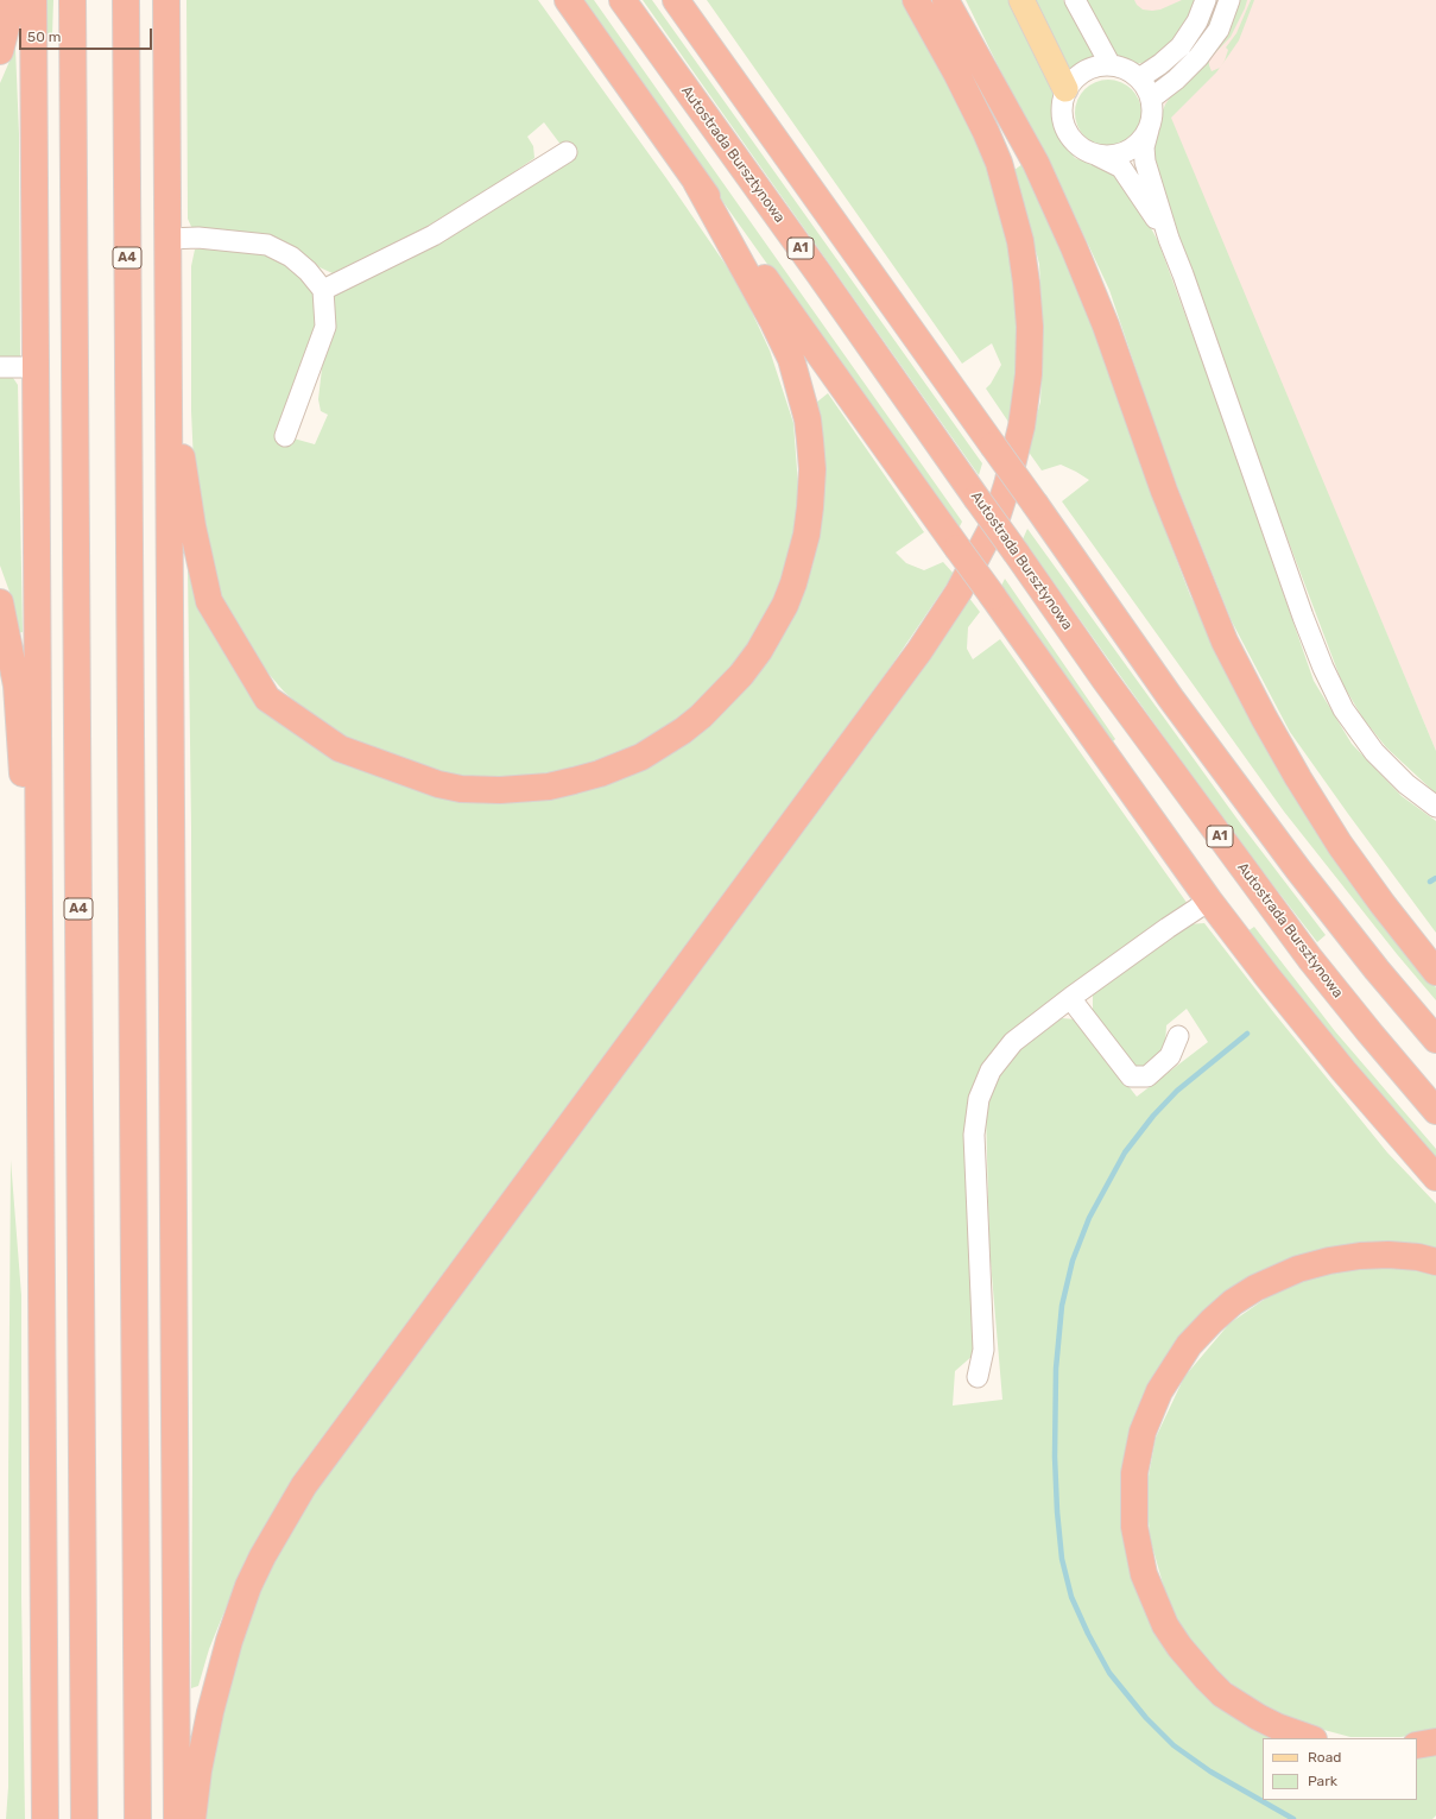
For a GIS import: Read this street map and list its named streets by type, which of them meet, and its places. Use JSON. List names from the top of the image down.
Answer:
{
  "streets": {
    "highway": ["Autostrada Bursztynowa", "A1", "A4"]
  },
  "legend": ["Road", "Park"],
  "scale_bar": "50 m"
}
